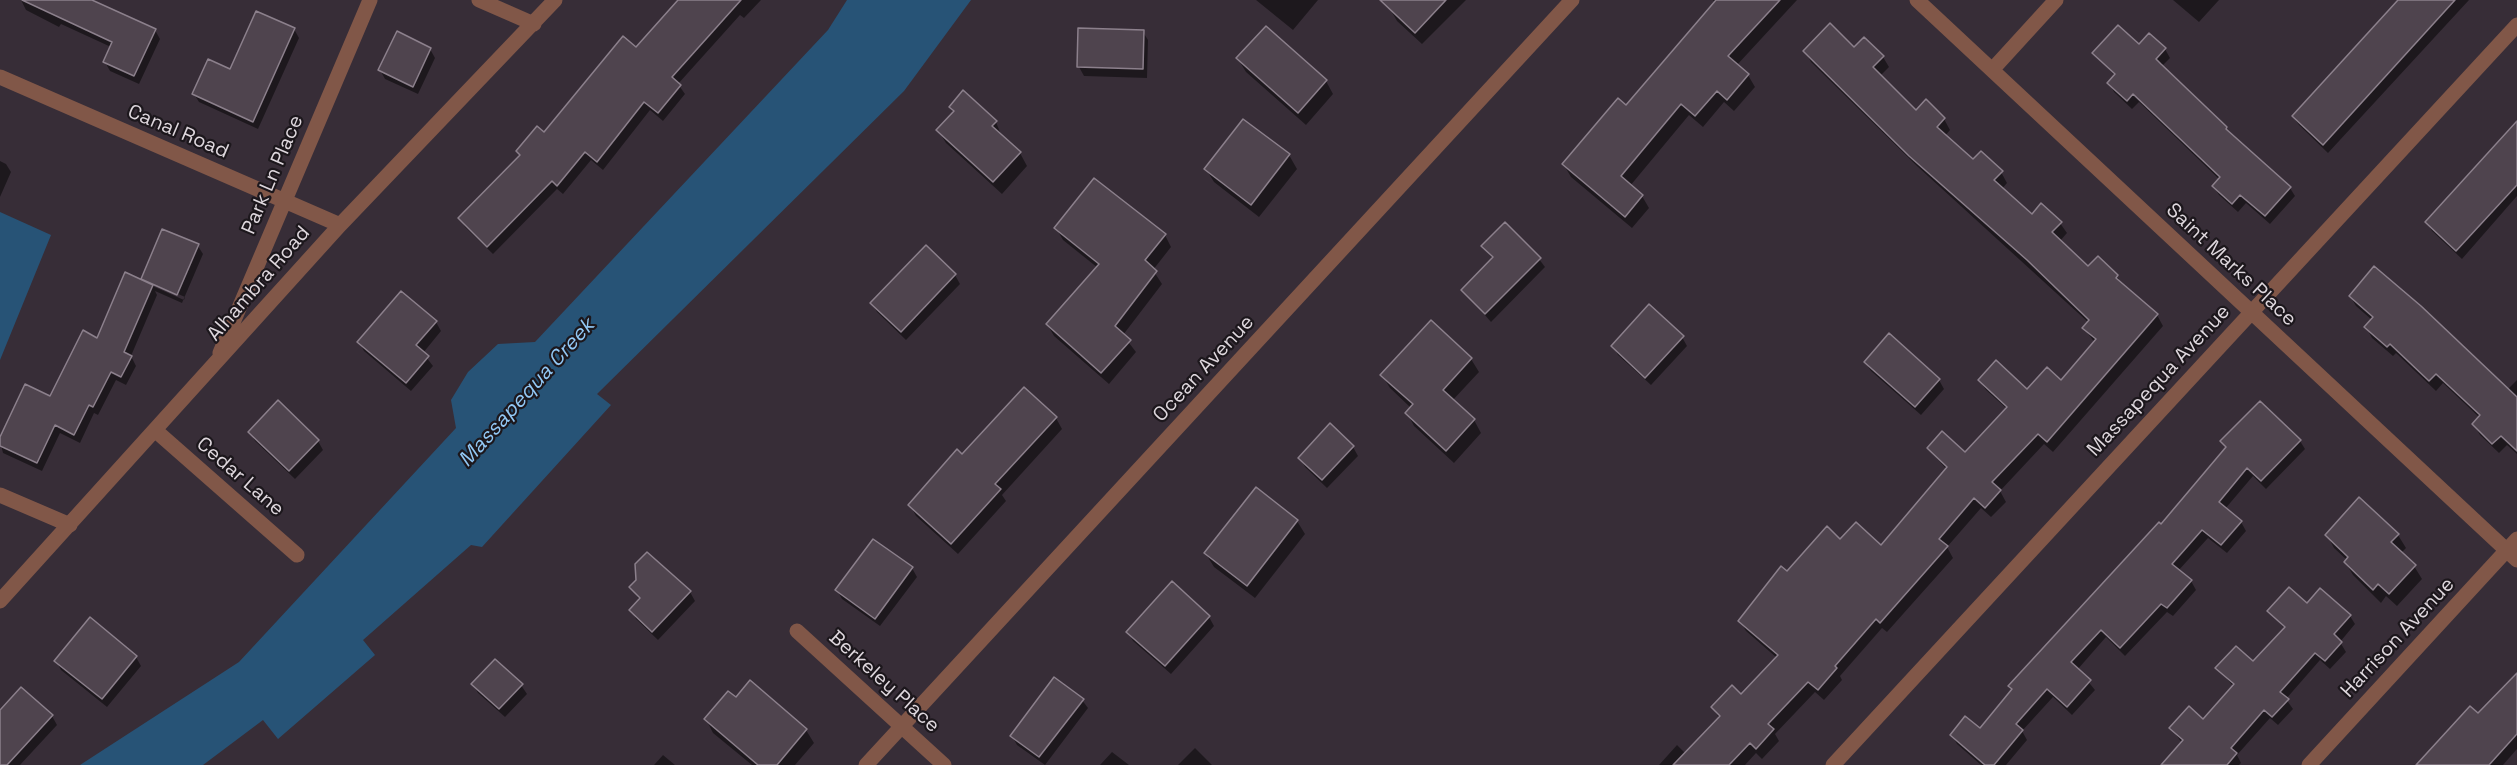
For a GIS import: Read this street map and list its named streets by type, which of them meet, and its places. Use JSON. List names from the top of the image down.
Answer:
{
  "streets": {
    "street": [
      "Canal Road",
      "Park Ln Place",
      "Saint Marks Place",
      "Alhambra Road",
      "Ocean Avenue",
      "Massapequa Avenue",
      "Cedar Lane",
      "Harrison Avenue",
      "Berkeley Place"
    ]
  },
  "crossings": [
    ["Canal Road", "Park Ln Place"],
    ["Canal Road", "Alhambra Road"],
    ["Park Ln Place", "Alhambra Road"],
    ["Saint Marks Place", "Massapequa Avenue"],
    ["Saint Marks Place", "Harrison Avenue"],
    ["Alhambra Road", "Cedar Lane"],
    ["Ocean Avenue", "Berkeley Place"]
  ],
  "water": ["Massapequa Creek"]
}
